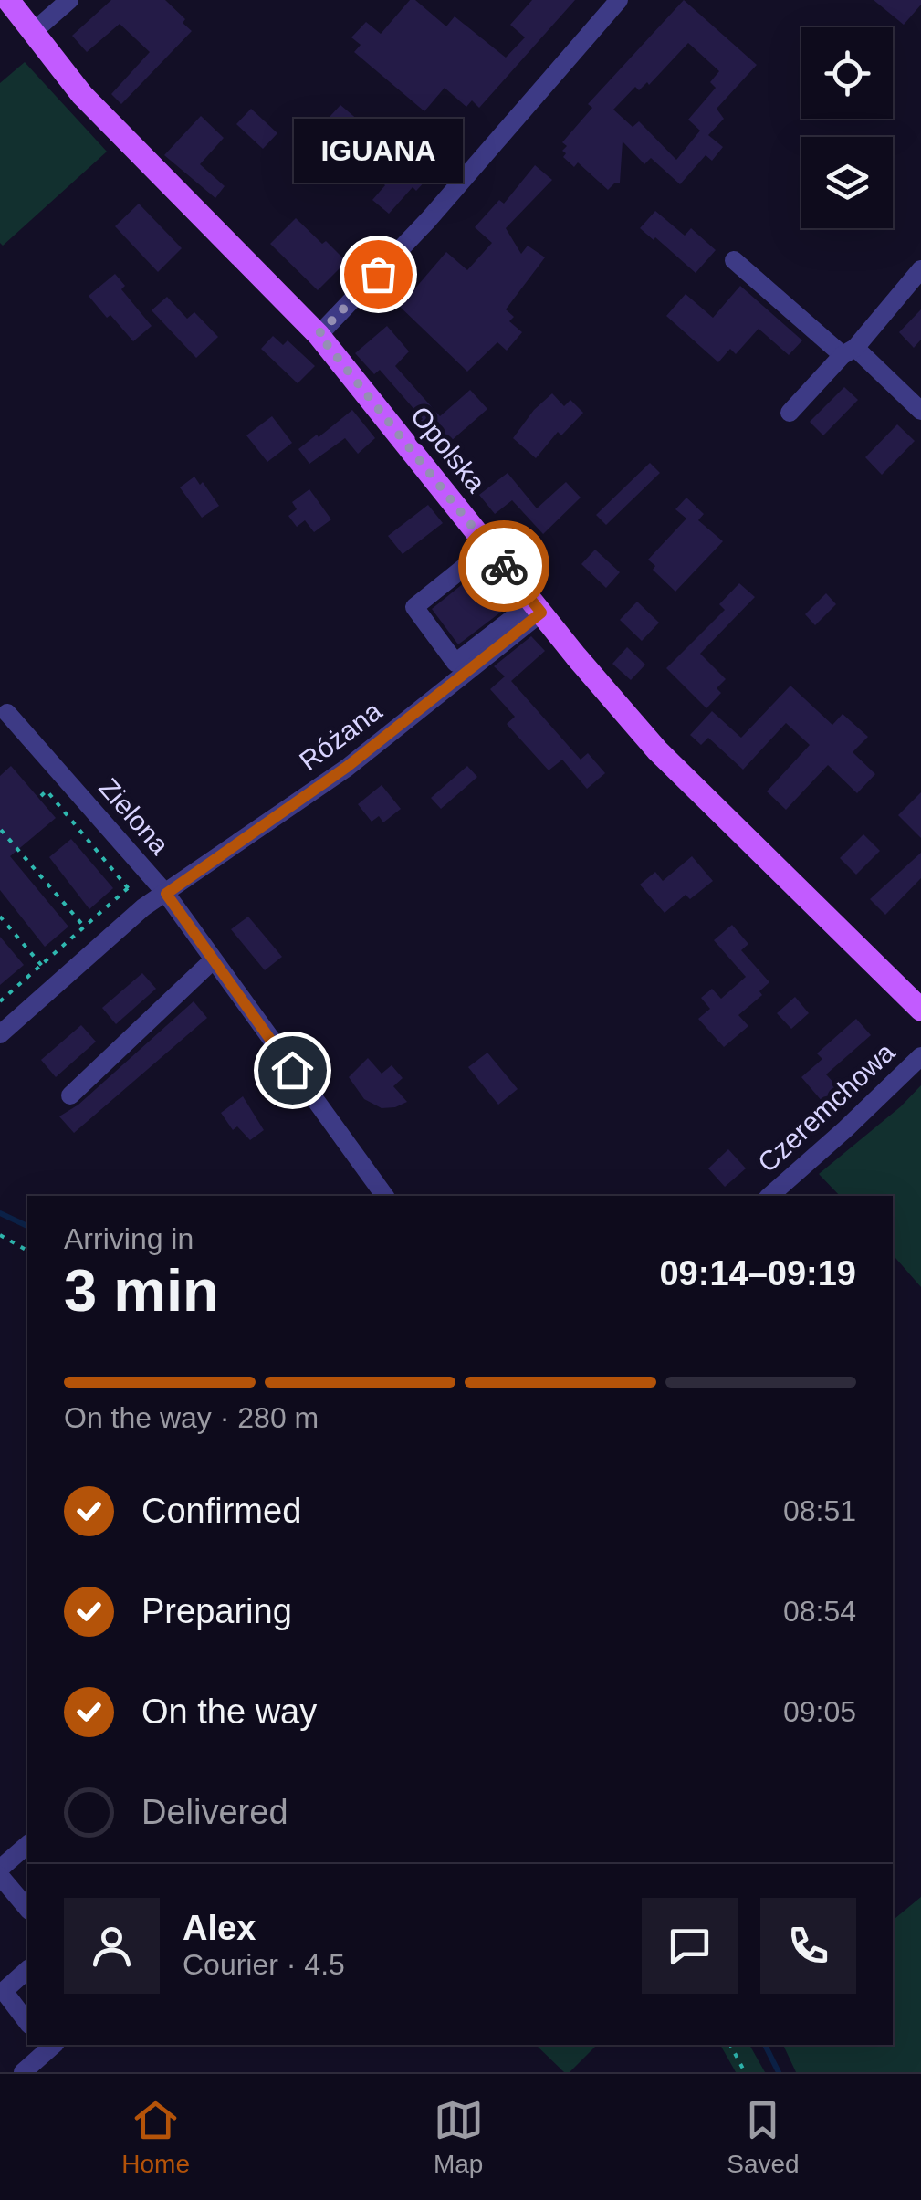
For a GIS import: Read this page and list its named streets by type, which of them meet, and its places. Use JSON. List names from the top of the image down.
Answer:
{
  "streets": {
    "main road": ["Opolska"],
    "street": ["Różana", "Zielona", "Czeremchowa"]
  },
  "crossings": [
    ["Opolska", "Różana"],
    ["Różana", "Zielona"]
  ],
  "places": ["IGUANA"],
  "page": {
    "bubble": "IGUANA",
    "heading": ["3 min", "Arriving in", "09:14–09:19"],
    "panel": ["Alex", "Courier · 4.5"],
    "bar": "On the way · 280 m",
    "list": [
      ["Confirmed", "08:51"],
      ["Preparing", "08:54"],
      ["On the way", "09:05"],
      "Delivered"
    ],
    "tabs": ["Home", "Map", "Saved"]
  }
}
